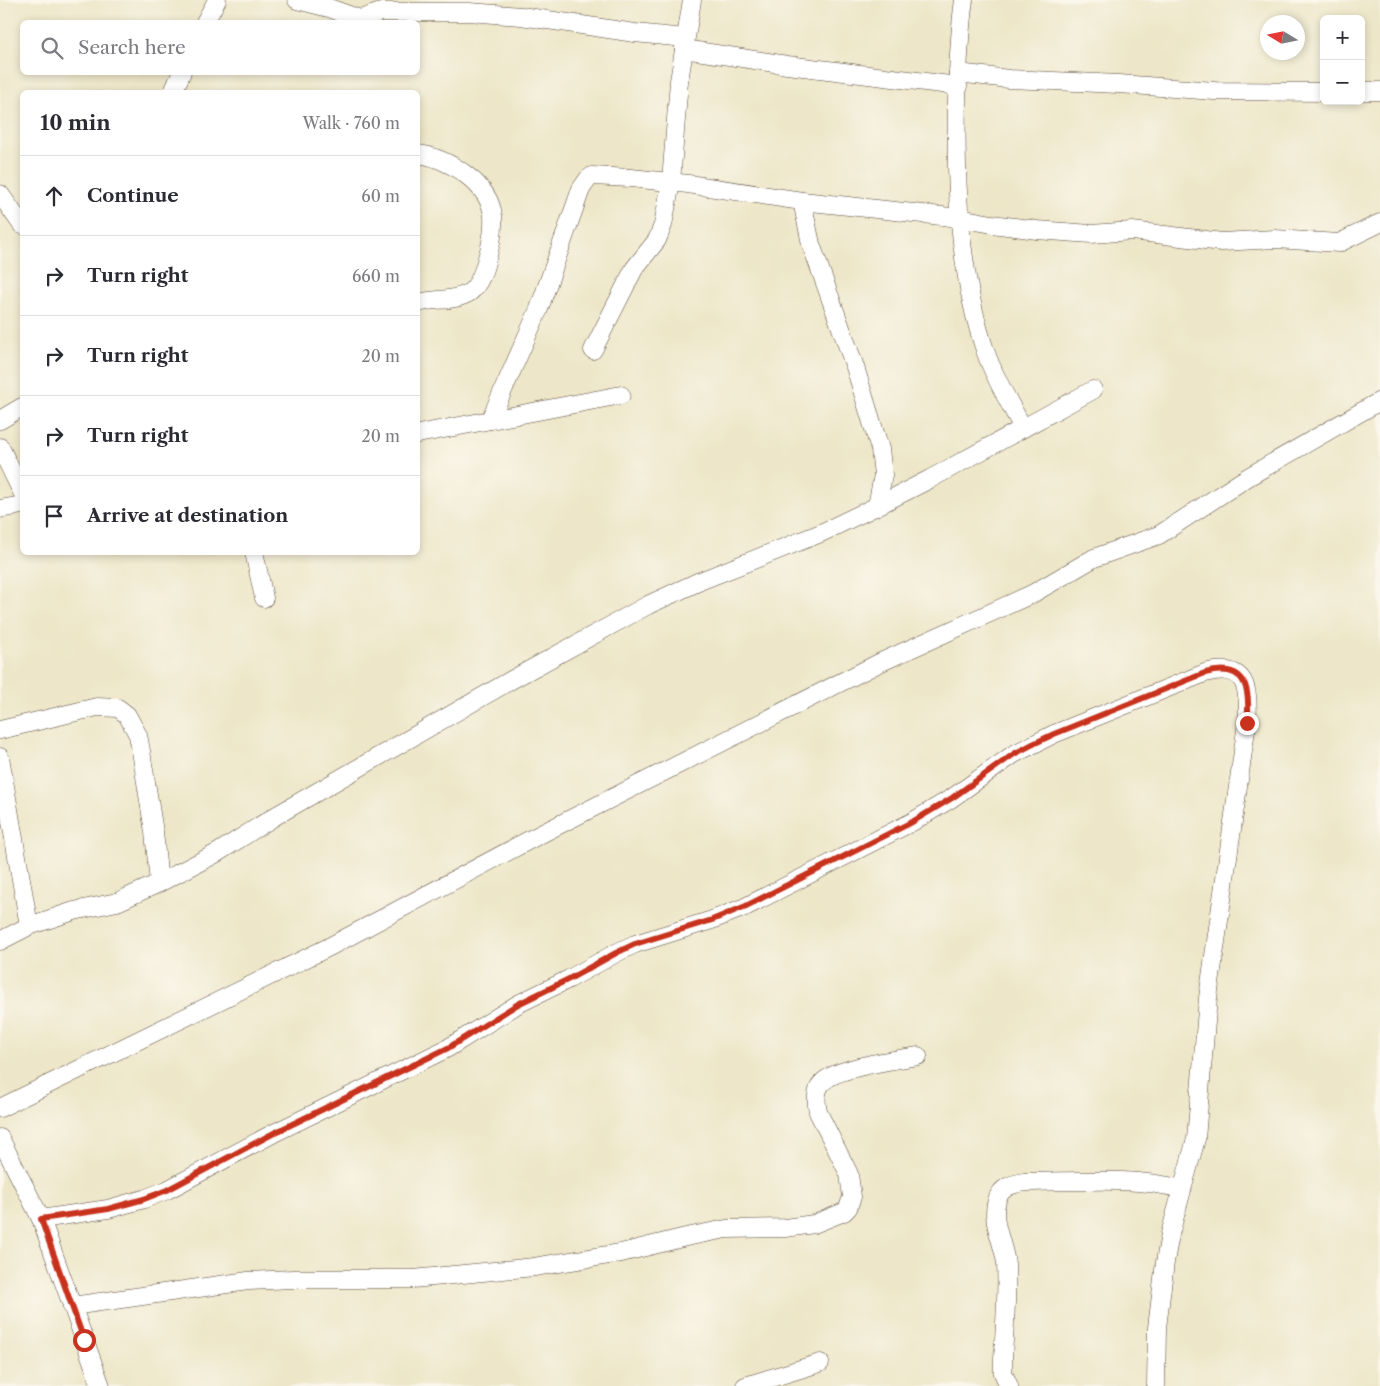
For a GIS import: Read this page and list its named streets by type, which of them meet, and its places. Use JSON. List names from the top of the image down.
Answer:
{
  "north": "left",
  "page": {
    "map_buttons": ["+", "−"],
    "search": "Search here",
    "heading": ["10 min", "Walk · 760 m"],
    "list": [
      ["Continue", "60 m"],
      ["Turn right", "660 m"],
      ["Turn right", "20 m"],
      ["Turn right", "20 m"],
      "Arrive at destination"
    ]
  }
}
